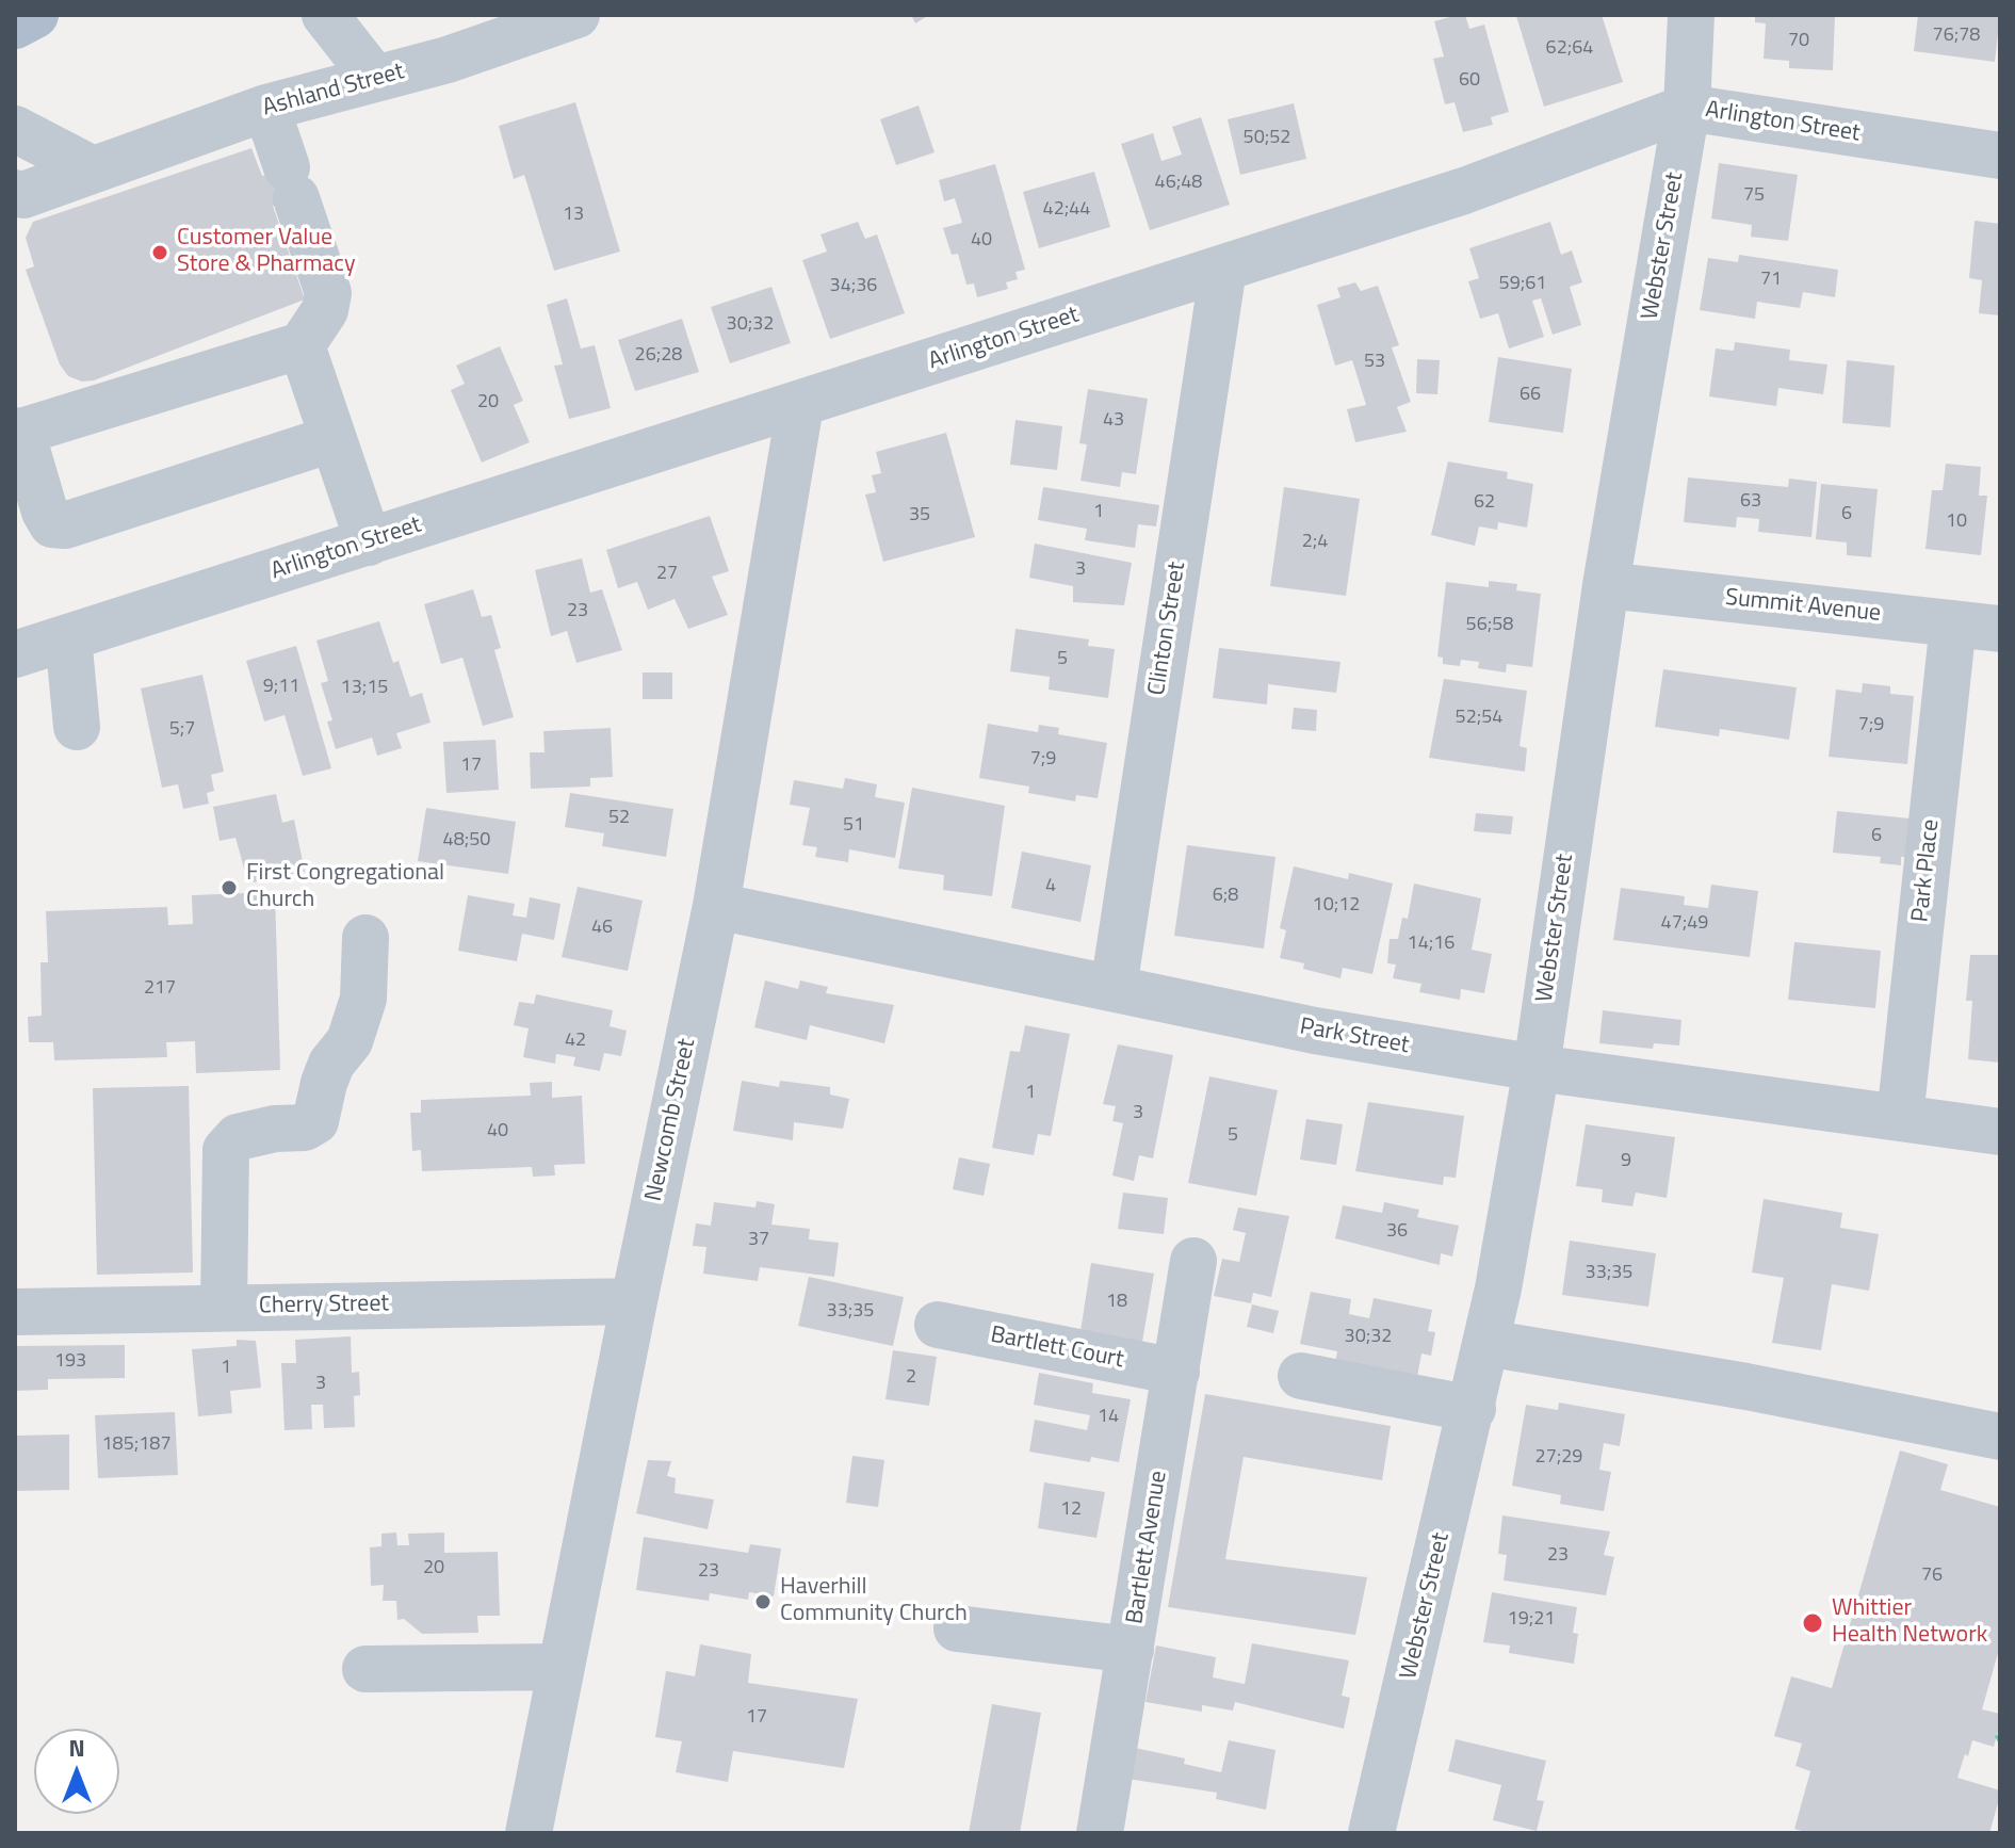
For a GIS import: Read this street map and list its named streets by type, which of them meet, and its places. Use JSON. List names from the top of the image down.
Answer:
{
  "streets": {
    "street": [
      "Ashland Street",
      "Arlington Street",
      "Webster Street",
      "Summit Avenue",
      "Clinton Street",
      "Park Place",
      "Park Street",
      "Newcomb Street",
      "Cherry Street",
      "Bartlett Court",
      "Bartlett Avenue"
    ]
  },
  "crossings": [
    ["Arlington Street", "Webster Street"],
    ["Arlington Street", "Clinton Street"],
    ["Arlington Street", "Newcomb Street"],
    ["Webster Street", "Summit Avenue"],
    ["Webster Street", "Park Street"],
    ["Summit Avenue", "Park Place"],
    ["Clinton Street", "Park Street"],
    ["Park Place", "Park Street"],
    ["Park Street", "Newcomb Street"],
    ["Newcomb Street", "Cherry Street"],
    ["Bartlett Court", "Bartlett Avenue"]
  ],
  "places": [
    "Customer Value Store & Pharmacy",
    "First Congregational Church",
    "Haverhill Community Church",
    "Whittier Health Network"
  ],
  "house_numbers": [
    "76;78",
    "70",
    "62;64",
    "60",
    "50;52",
    "46;48",
    "75",
    "42;44",
    "13",
    "40",
    "71",
    "59;61",
    "34;36",
    "30;32",
    "26;28",
    "53",
    "66",
    "20",
    "43",
    "63",
    "62",
    "1",
    "6",
    "35",
    "10",
    "2;4",
    "3",
    "27",
    "23",
    "56;58",
    "5",
    "9;11",
    "13;15",
    "52;54",
    "7;9",
    "5;7",
    "7;9",
    "17",
    "52",
    "51",
    "6",
    "48;50",
    "4",
    "6;8",
    "10;12",
    "47;49",
    "46",
    "14;16",
    "217",
    "42",
    "1",
    "3",
    "40",
    "5",
    "9",
    "36",
    "37",
    "33;35",
    "18",
    "33;35",
    "30;32",
    "193",
    "1",
    "2",
    "3",
    "14",
    "185;187",
    "27;29",
    "12",
    "23",
    "20",
    "23",
    "76",
    "19;21",
    "17"
  ],
  "north": "top"
}
